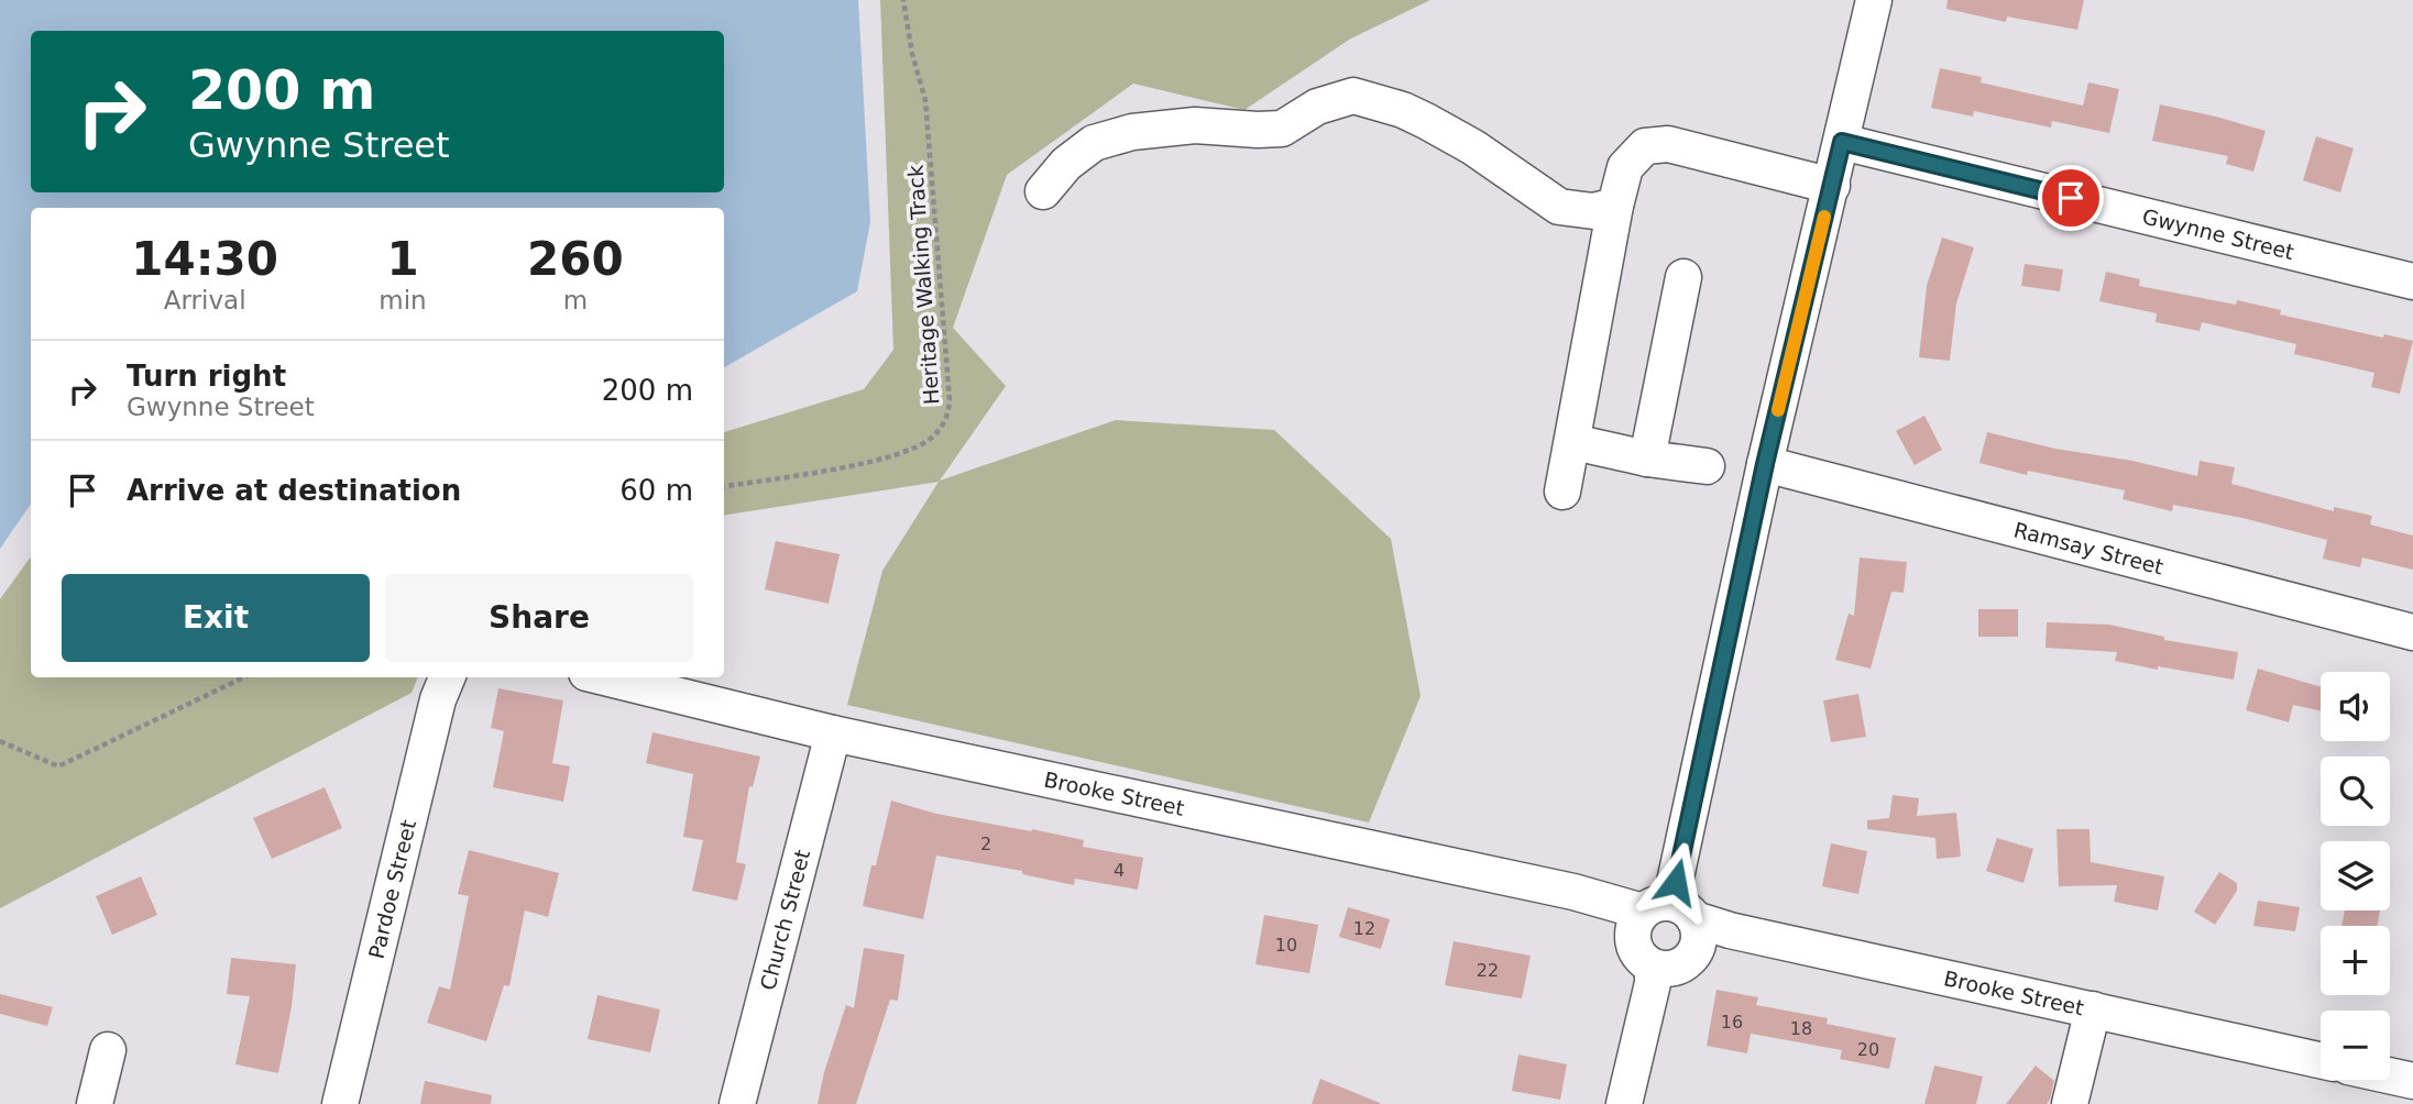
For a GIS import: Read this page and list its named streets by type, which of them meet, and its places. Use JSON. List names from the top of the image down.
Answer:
{
  "streets": {
    "street": [
      "Gwynne Street",
      "Ramsay Street",
      "Brooke Street",
      "Pardoe Street",
      "Church Street"
    ],
    "path": ["Heritage Walking Track"]
  },
  "crossings": [
    ["Brooke Street", "Church Street"]
  ],
  "house_numbers": [
    "2",
    "4",
    "12",
    "10",
    "22",
    "16",
    "18",
    "20"
  ],
  "page": {
    "turn": ["200 m", "Gwynne Street"],
    "eta": [
      "14:30",
      "Arrival",
      "1",
      "min",
      "260",
      "m"
    ],
    "list": [
      {
        "name": "Turn right",
        "note": "Gwynne Street",
        "value": "200 m"
      },
      {
        "name": "Arrive at destination",
        "value": "60 m"
      }
    ],
    "buttons": ["Exit", "Share"],
    "map_buttons": ["+", "−"]
  }
}
